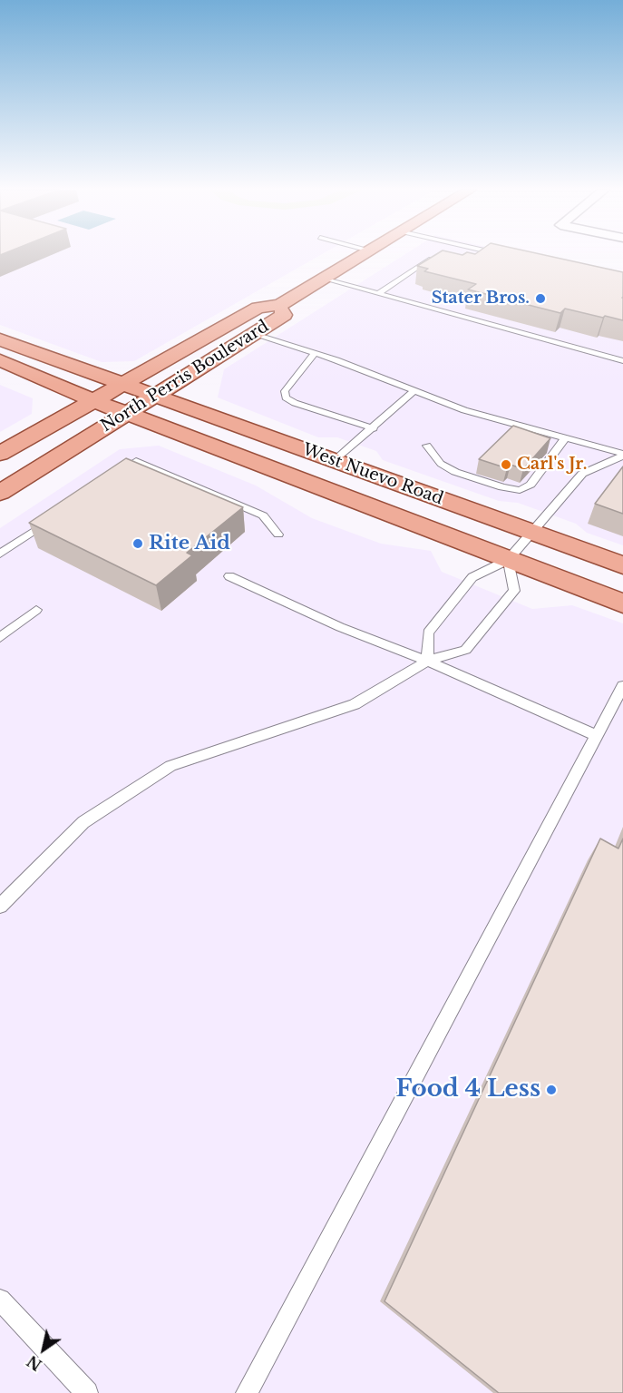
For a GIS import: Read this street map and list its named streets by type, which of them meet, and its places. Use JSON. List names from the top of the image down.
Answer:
{
  "streets": {
    "main road": ["North Perris Boulevard", "West Nuevo Road"]
  },
  "crossings": [
    ["North Perris Boulevard", "West Nuevo Road"]
  ],
  "places": [
    "Stater Bros.",
    "Carl's Jr.",
    "Rite Aid",
    "Food 4 Less"
  ],
  "north": "bottom left"
}
